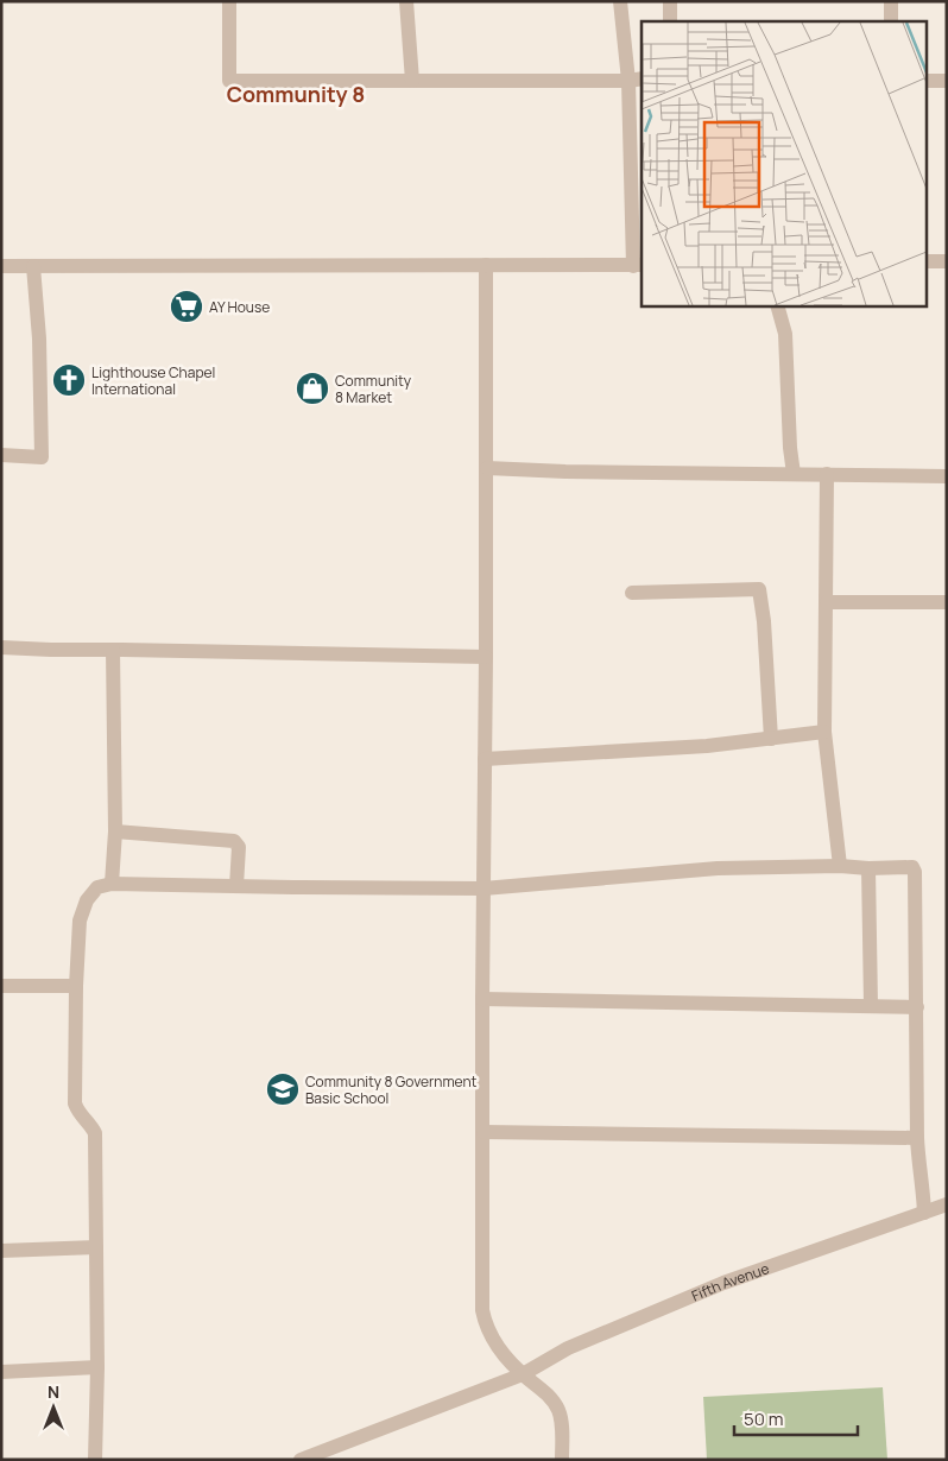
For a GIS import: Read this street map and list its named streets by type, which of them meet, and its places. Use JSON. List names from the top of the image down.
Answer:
{
  "streets": {
    "street": ["Fifth Avenue"]
  },
  "districts": ["Community 8"],
  "places": {
    "supermarket": ["AY House"],
    "church": ["Lighthouse Chapel International"],
    "shop": ["Community 8 Market"],
    "school or university": ["Community 8 Government Basic School"]
  },
  "scale_bar": "50 m",
  "north": "top"
}
